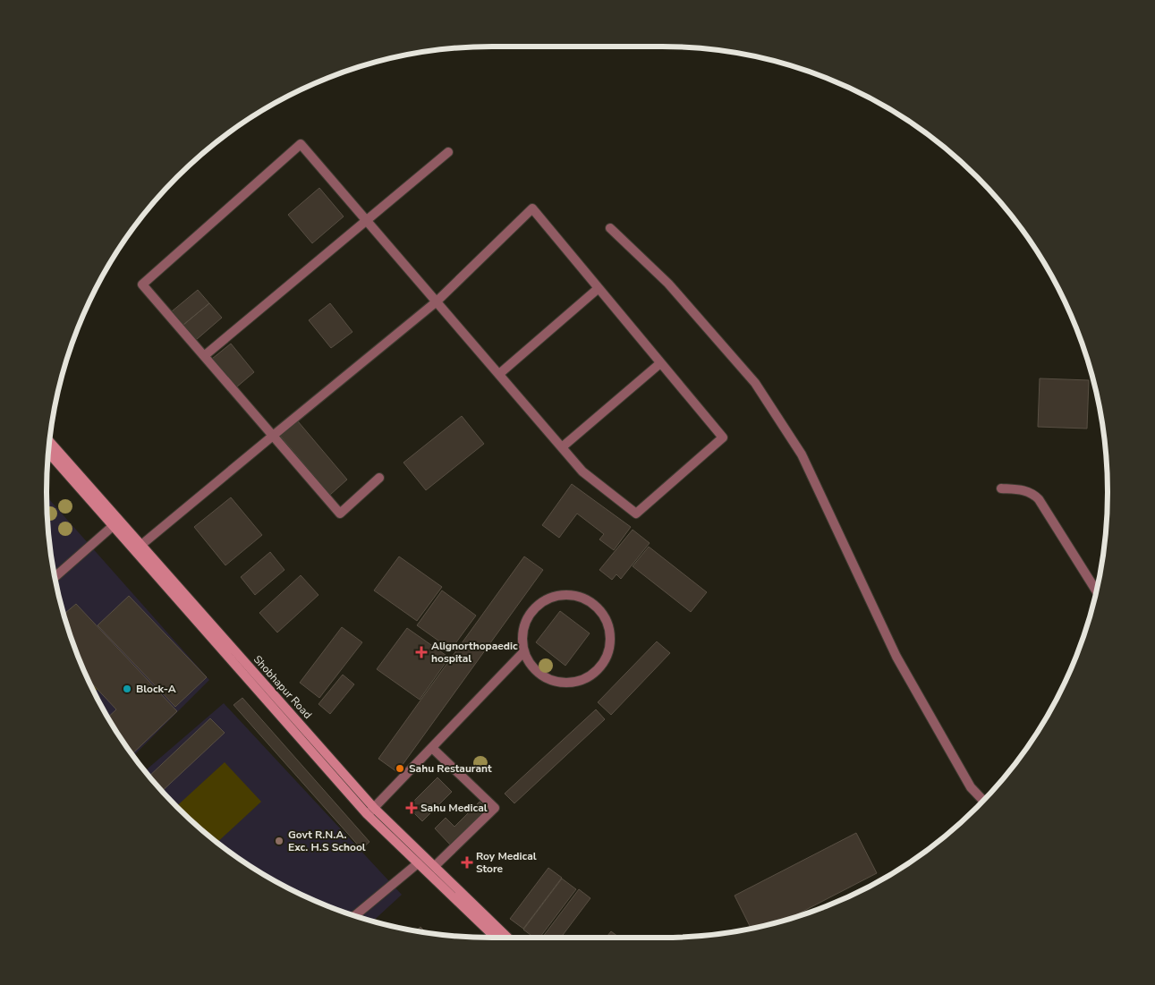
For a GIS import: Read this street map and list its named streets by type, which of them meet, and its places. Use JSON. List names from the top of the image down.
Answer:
{
  "streets": {
    "main road": ["Shobhapur Road"]
  },
  "places": {
    "health": ["Alignorthopaedic hospital", "Sahu Medical", "Roy Medical Store"],
    "other": ["Block-A", "Sahu Restaurant", "Govt R.N.A. Exc. H.S School"]
  }
}
